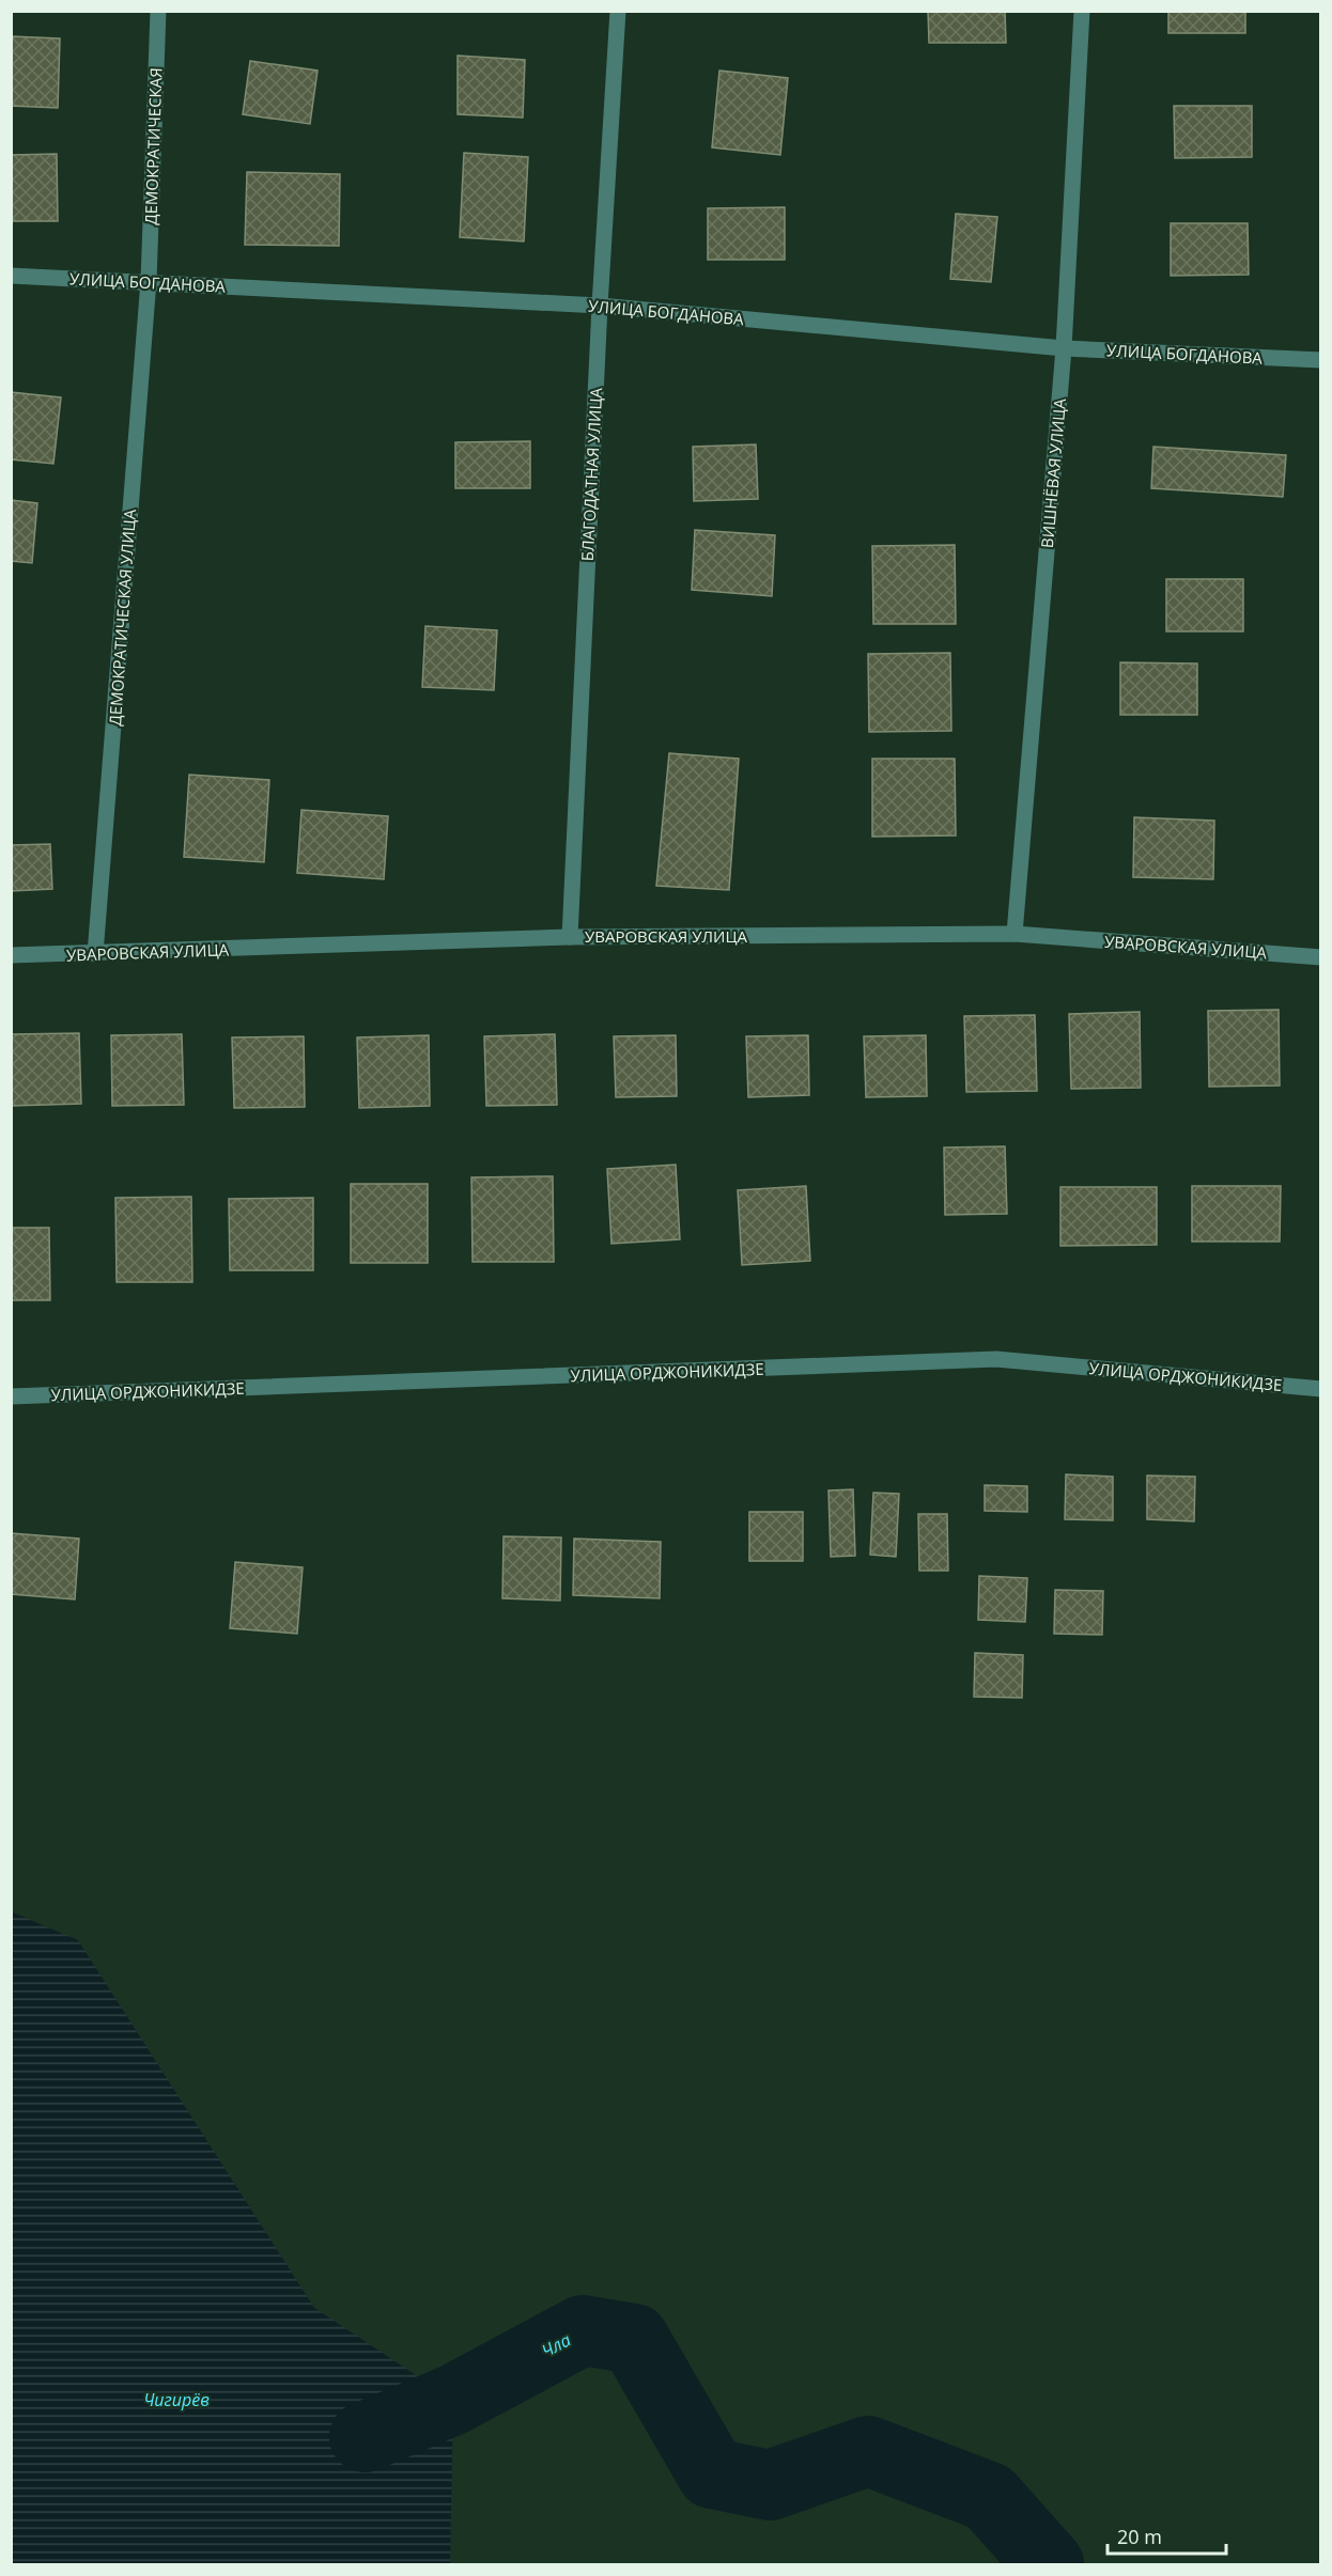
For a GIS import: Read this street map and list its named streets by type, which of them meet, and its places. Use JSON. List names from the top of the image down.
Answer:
{
  "streets": {
    "street": [
      "ДЕМОКРАТИЧЕСКАЯ",
      "УЛИЦА БОГДАНОВА",
      "ВИШНЁВАЯ УЛИЦА",
      "БЛАГОДАТНАЯ УЛИЦА",
      "ДЕМОКРАТИЧЕСКАЯ УЛИЦА",
      "УВАРОВСКАЯ УЛИЦА",
      "УЛИЦА ОРДЖОНИКИДЗЕ"
    ]
  },
  "crossings": [
    ["ДЕМОКРАТИЧЕСКАЯ", "УЛИЦА БОГДАНОВА"],
    ["ДЕМОКРАТИЧЕСКАЯ", "ДЕМОКРАТИЧЕСКАЯ УЛИЦА"],
    ["УЛИЦА БОГДАНОВА", "ВИШНЁВАЯ УЛИЦА"],
    ["УЛИЦА БОГДАНОВА", "БЛАГОДАТНАЯ УЛИЦА"],
    ["УЛИЦА БОГДАНОВА", "ДЕМОКРАТИЧЕСКАЯ УЛИЦА"],
    ["ВИШНЁВАЯ УЛИЦА", "УВАРОВСКАЯ УЛИЦА"],
    ["БЛАГОДАТНАЯ УЛИЦА", "УВАРОВСКАЯ УЛИЦА"],
    ["ДЕМОКРАТИЧЕСКАЯ УЛИЦА", "УВАРОВСКАЯ УЛИЦА"]
  ],
  "water": ["Чла", "Чигирёв"],
  "scale_bar": "20 m"
}
